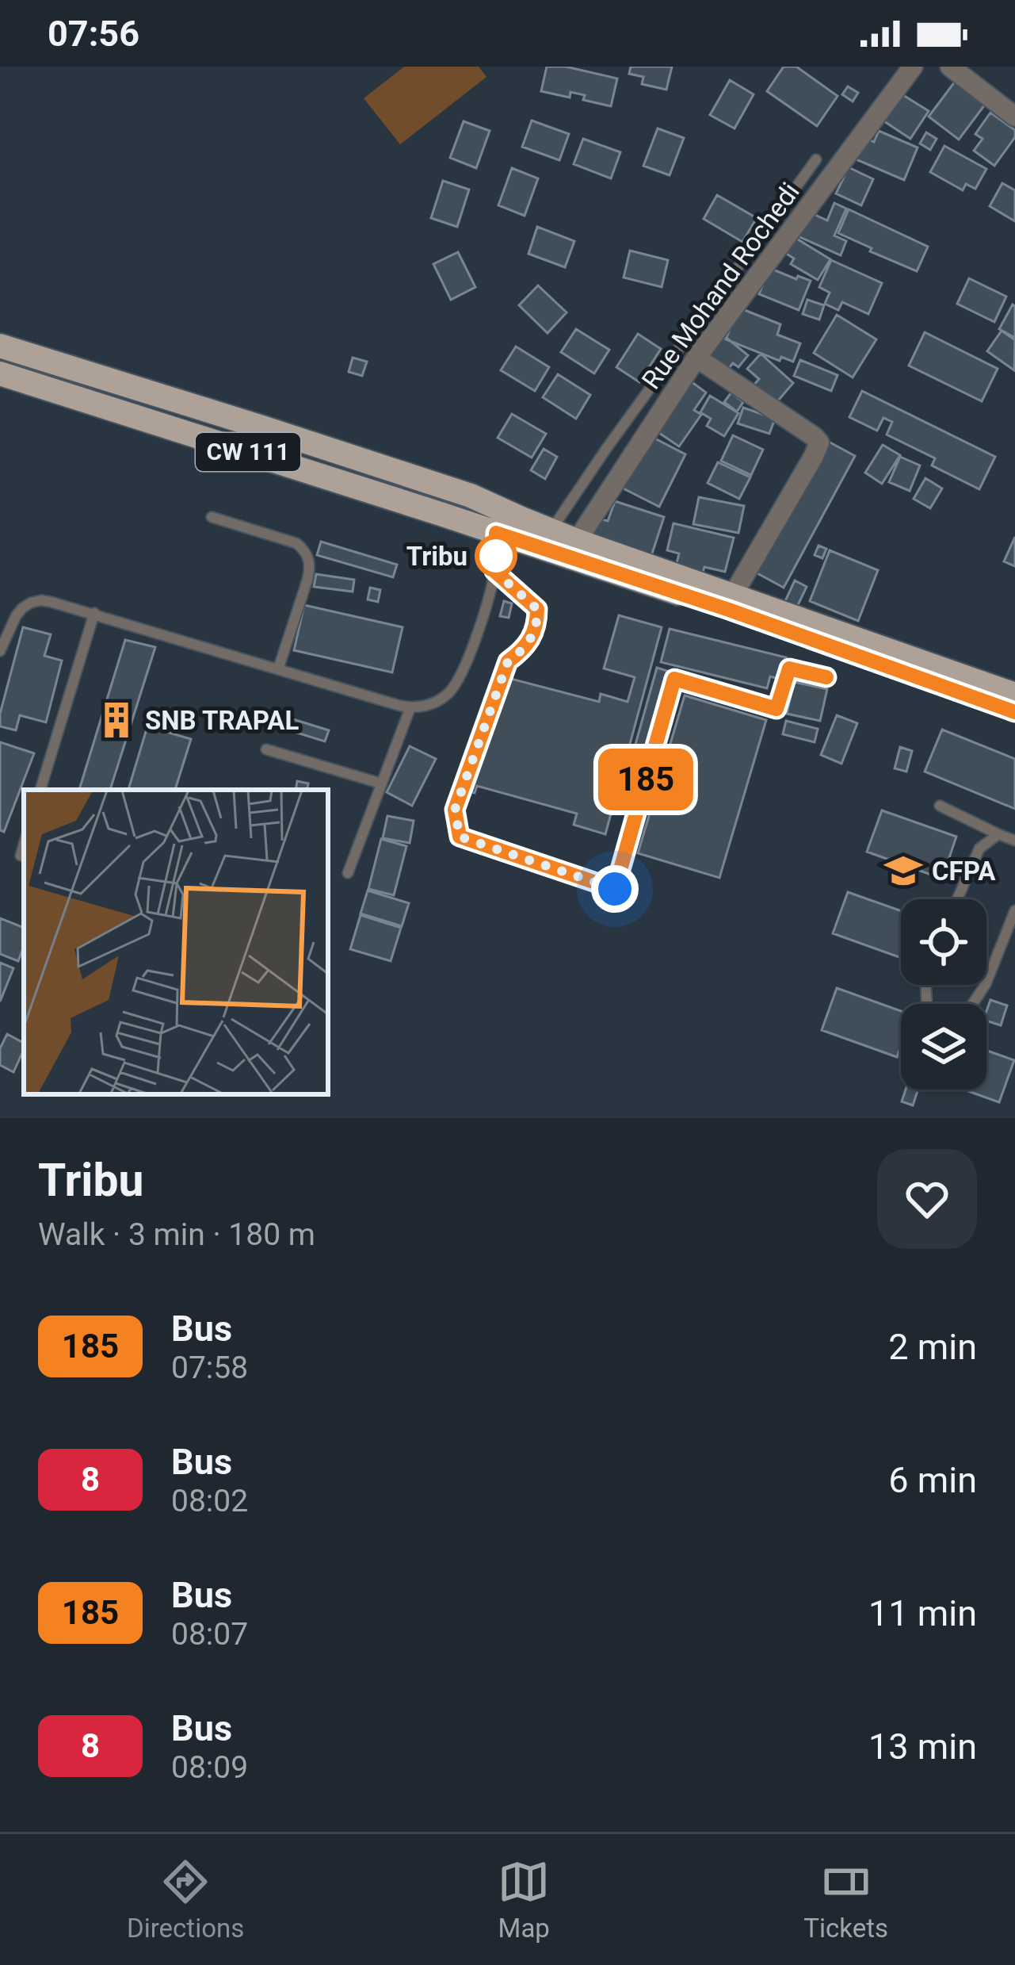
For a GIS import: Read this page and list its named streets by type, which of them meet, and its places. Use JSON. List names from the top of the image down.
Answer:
{
  "streets": {
    "main road": ["CW 111"],
    "street": ["Rue Mohand Rochedi"]
  },
  "places": {
    "other": ["Tribu"],
    "building": ["SNB TRAPAL"],
    "school or university": ["CFPA"]
  },
  "lines": ["bus line 185"],
  "page": {
    "status": "07:56",
    "on_map": "185",
    "heading": ["Tribu", "Walk · 3 min · 180 m"],
    "list": [
      {
        "mark": "185",
        "name": "Bus",
        "note": "07:58",
        "value": "2 min"
      },
      {
        "mark": "8",
        "name": "Bus",
        "note": "08:02",
        "value": "6 min"
      },
      {
        "mark": "185",
        "name": "Bus",
        "note": "08:07",
        "value": "11 min"
      },
      {
        "mark": "8",
        "name": "Bus",
        "note": "08:09",
        "value": "13 min"
      }
    ],
    "tabs": ["Directions", "Map", "Tickets"]
  }
}
